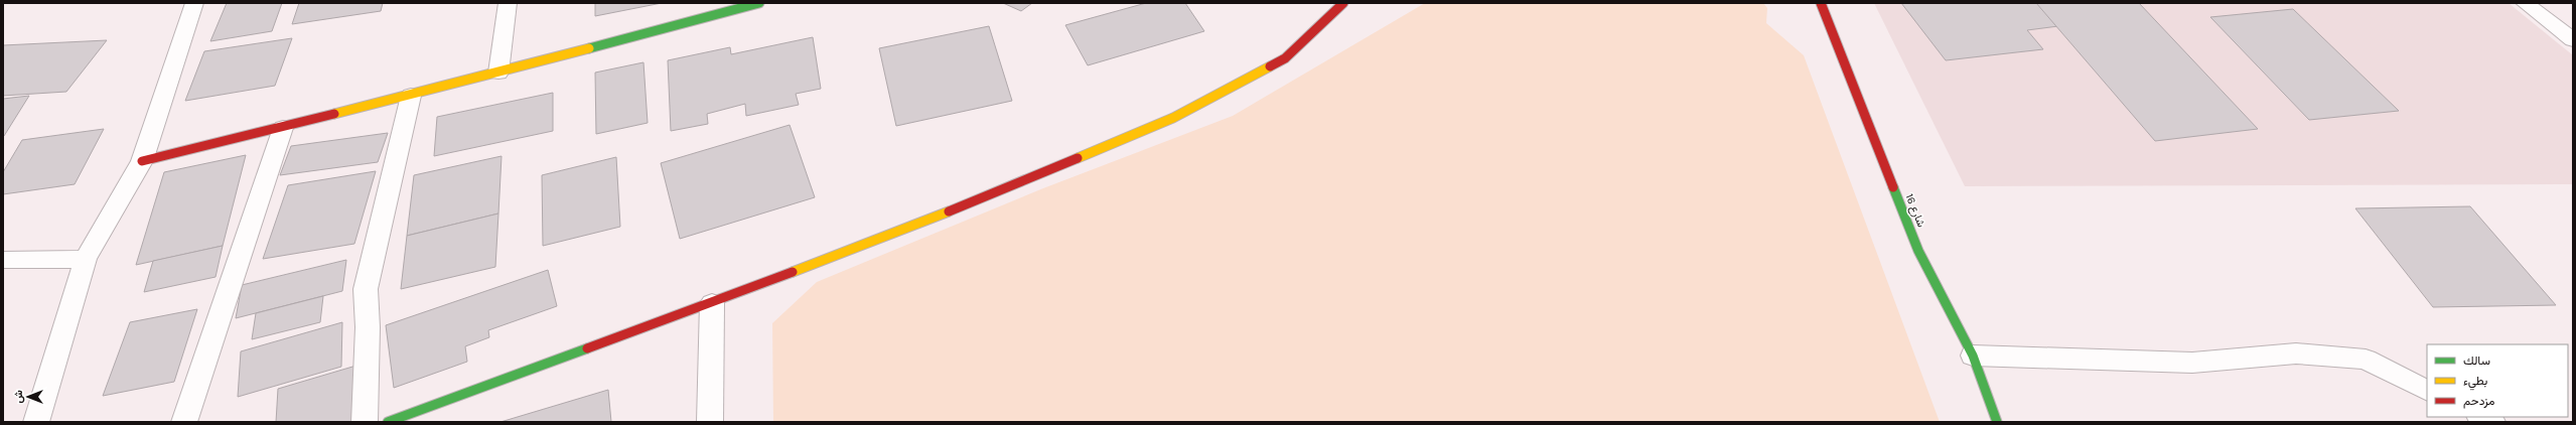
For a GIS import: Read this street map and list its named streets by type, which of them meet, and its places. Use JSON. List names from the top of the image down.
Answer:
{
  "streets": {
    "street": ["شارع 16"]
  },
  "legend": ["سالك", "بطيء", "مزدحم"],
  "north": "left"
}
